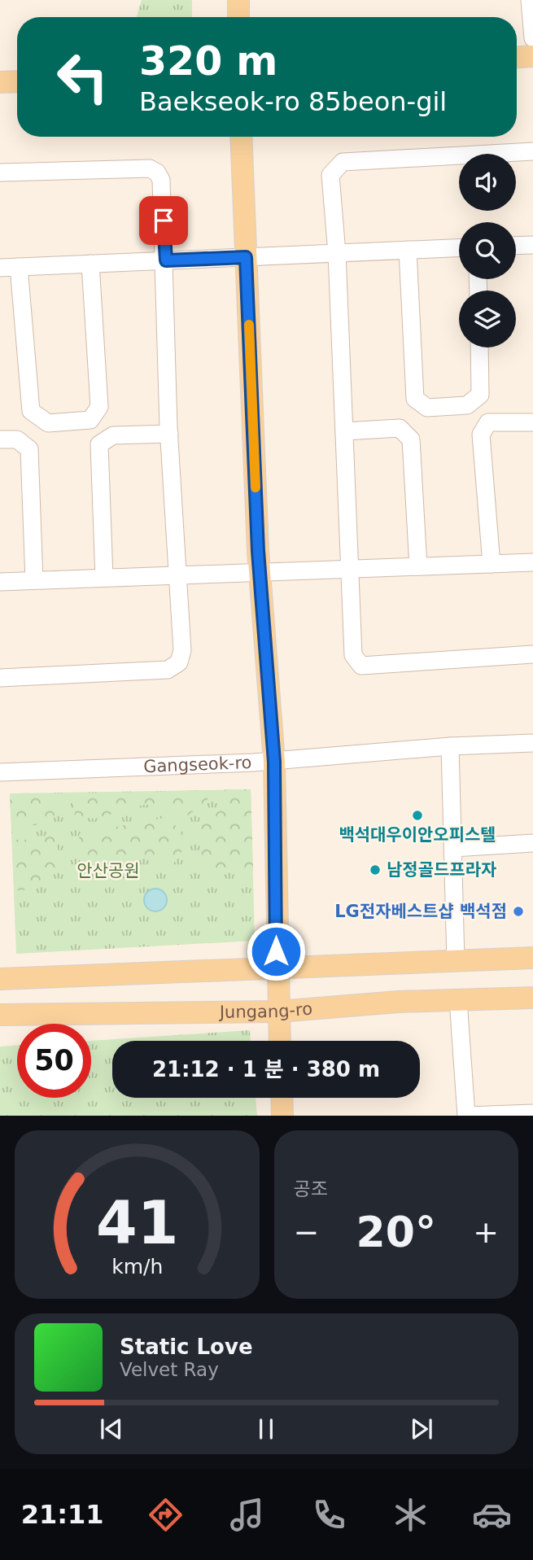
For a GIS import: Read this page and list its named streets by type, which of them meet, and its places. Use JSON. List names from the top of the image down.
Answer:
{
  "streets": {
    "main road": ["Jungang-ro"],
    "street": ["Gangseok-ro"]
  },
  "parks": ["안산공원"],
  "places": ["백석대우이안오피스텔", "남정골드프라자", "LG전자베스트샵 백석점"],
  "page": {
    "turn": ["320 m", "Baekseok-ro 85beon-gil"],
    "limit": "50",
    "trip": "21:12 · 1 분 · 380 m",
    "tile": "공조",
    "heat": ["−", "20°", "+"],
    "song": ["Static Love", "Velvet Ray"],
    "tabs": "21:11",
    "gauge": ["41", "km/h"]
  }
}
